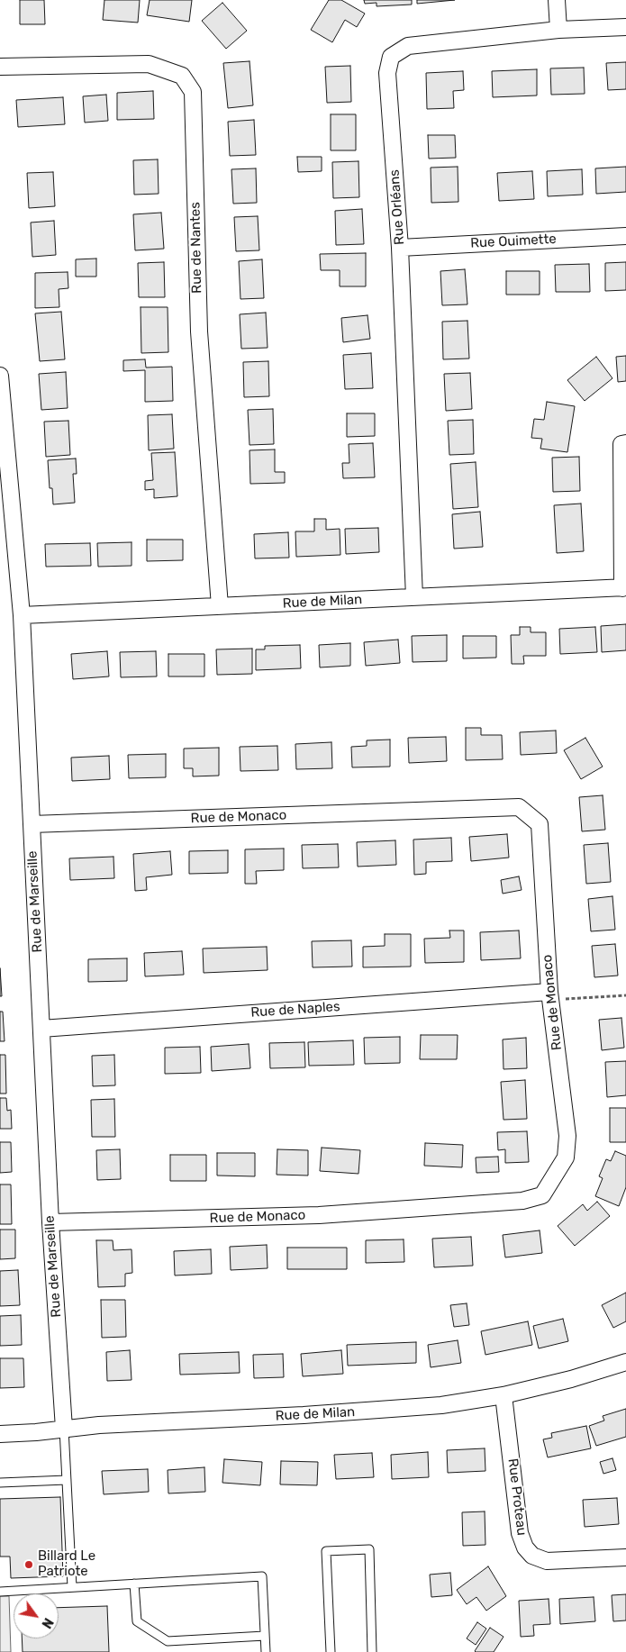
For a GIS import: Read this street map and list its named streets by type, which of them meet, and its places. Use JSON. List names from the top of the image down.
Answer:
{
  "streets": {
    "street": [
      "Rue Orléans",
      "Rue Ouimette",
      "Rue de Nantes",
      "Rue de Milan",
      "Rue de Monaco",
      "Rue de Marseille",
      "Rue de Naples",
      "Rue Proteau"
    ]
  },
  "crossings": [
    ["Rue Orléans", "Rue Ouimette"],
    ["Rue Orléans", "Rue de Milan"],
    ["Rue de Nantes", "Rue de Milan"],
    ["Rue de Milan", "Rue de Marseille"],
    ["Rue de Milan", "Rue Proteau"],
    ["Rue de Monaco", "Rue de Marseille"],
    ["Rue de Monaco", "Rue de Naples"],
    ["Rue de Marseille", "Rue de Naples"]
  ],
  "places": ["Billard Le Patriote"],
  "north": "bottom right"
}
